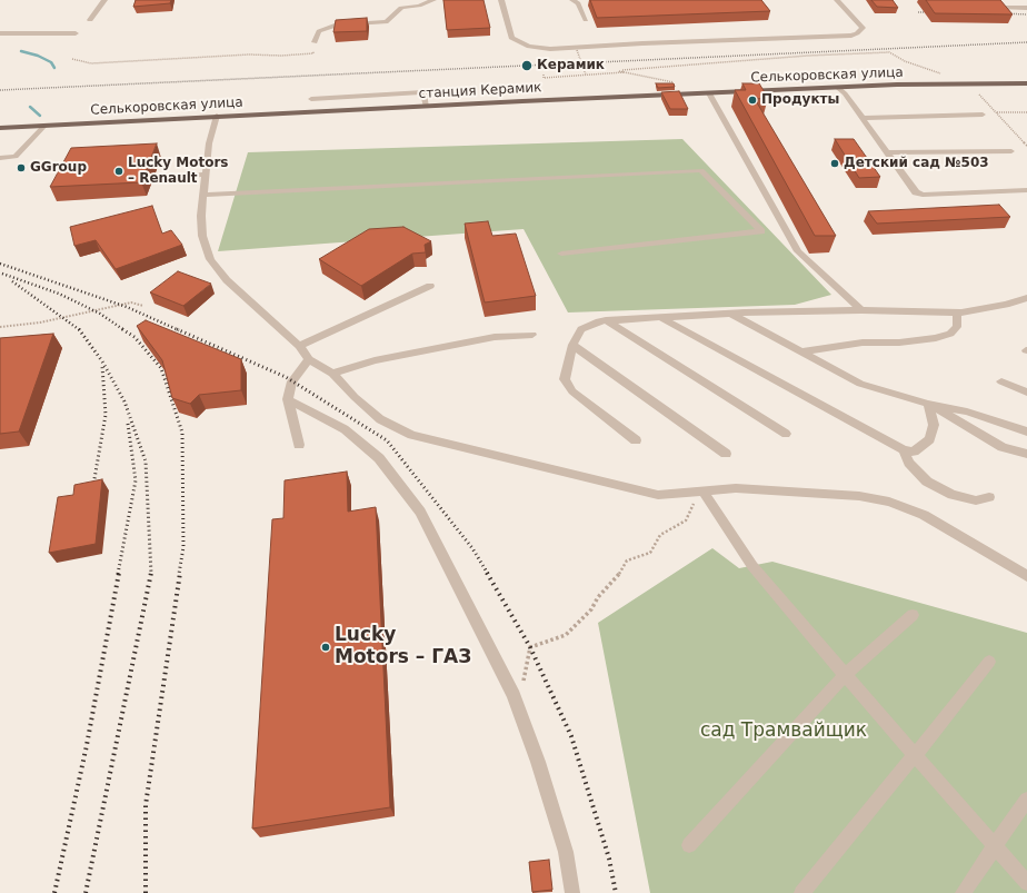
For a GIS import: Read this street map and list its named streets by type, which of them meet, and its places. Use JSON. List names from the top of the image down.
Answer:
{
  "streets": {
    "main road": ["Селькоровская улица", "станция Керамик"]
  },
  "crossings": [
    ["Селькоровская улица", "станция Керамик"]
  ],
  "parks": ["сад Трамвайщик"],
  "places": [
    "Керамик",
    "Продукты",
    "Детский сад №503",
    "GGroup",
    "Lucky Motors – Renault",
    "Lucky Motors – ГАЗ"
  ]
}
